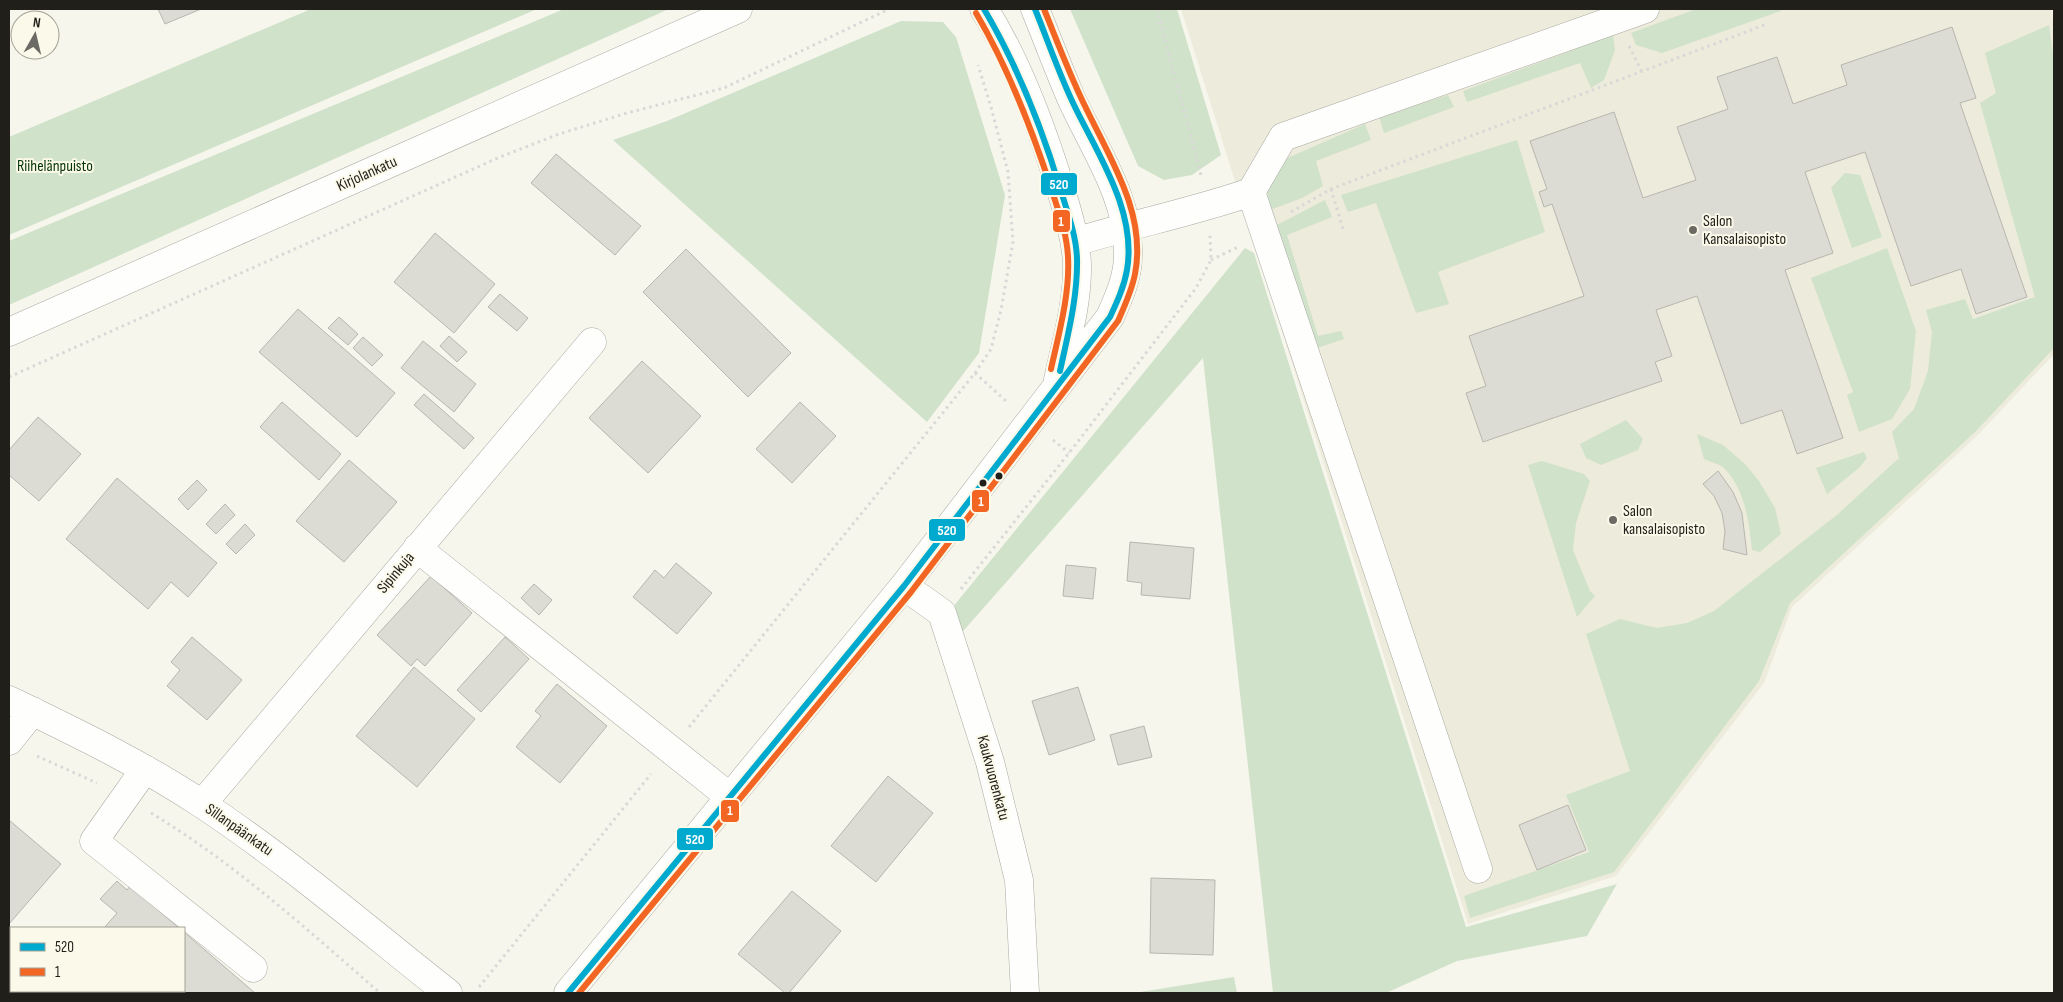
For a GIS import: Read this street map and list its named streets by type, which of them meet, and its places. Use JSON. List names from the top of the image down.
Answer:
{
  "streets": {
    "street": [
      "Kirjolankatu",
      "Sipinkuja",
      "Kaukvuorenkatu",
      "Sillanpäänkatu"
    ]
  },
  "crossings": [
    ["Sipinkuja", "Sillanpäänkatu"]
  ],
  "parks": ["Riihelänpuisto"],
  "places": ["Salon Kansalaisopisto", "Salon kansalaisopisto"],
  "lines": ["transit line 520", "transit line 1"],
  "legend": ["520", "1"],
  "north": "top"
}
